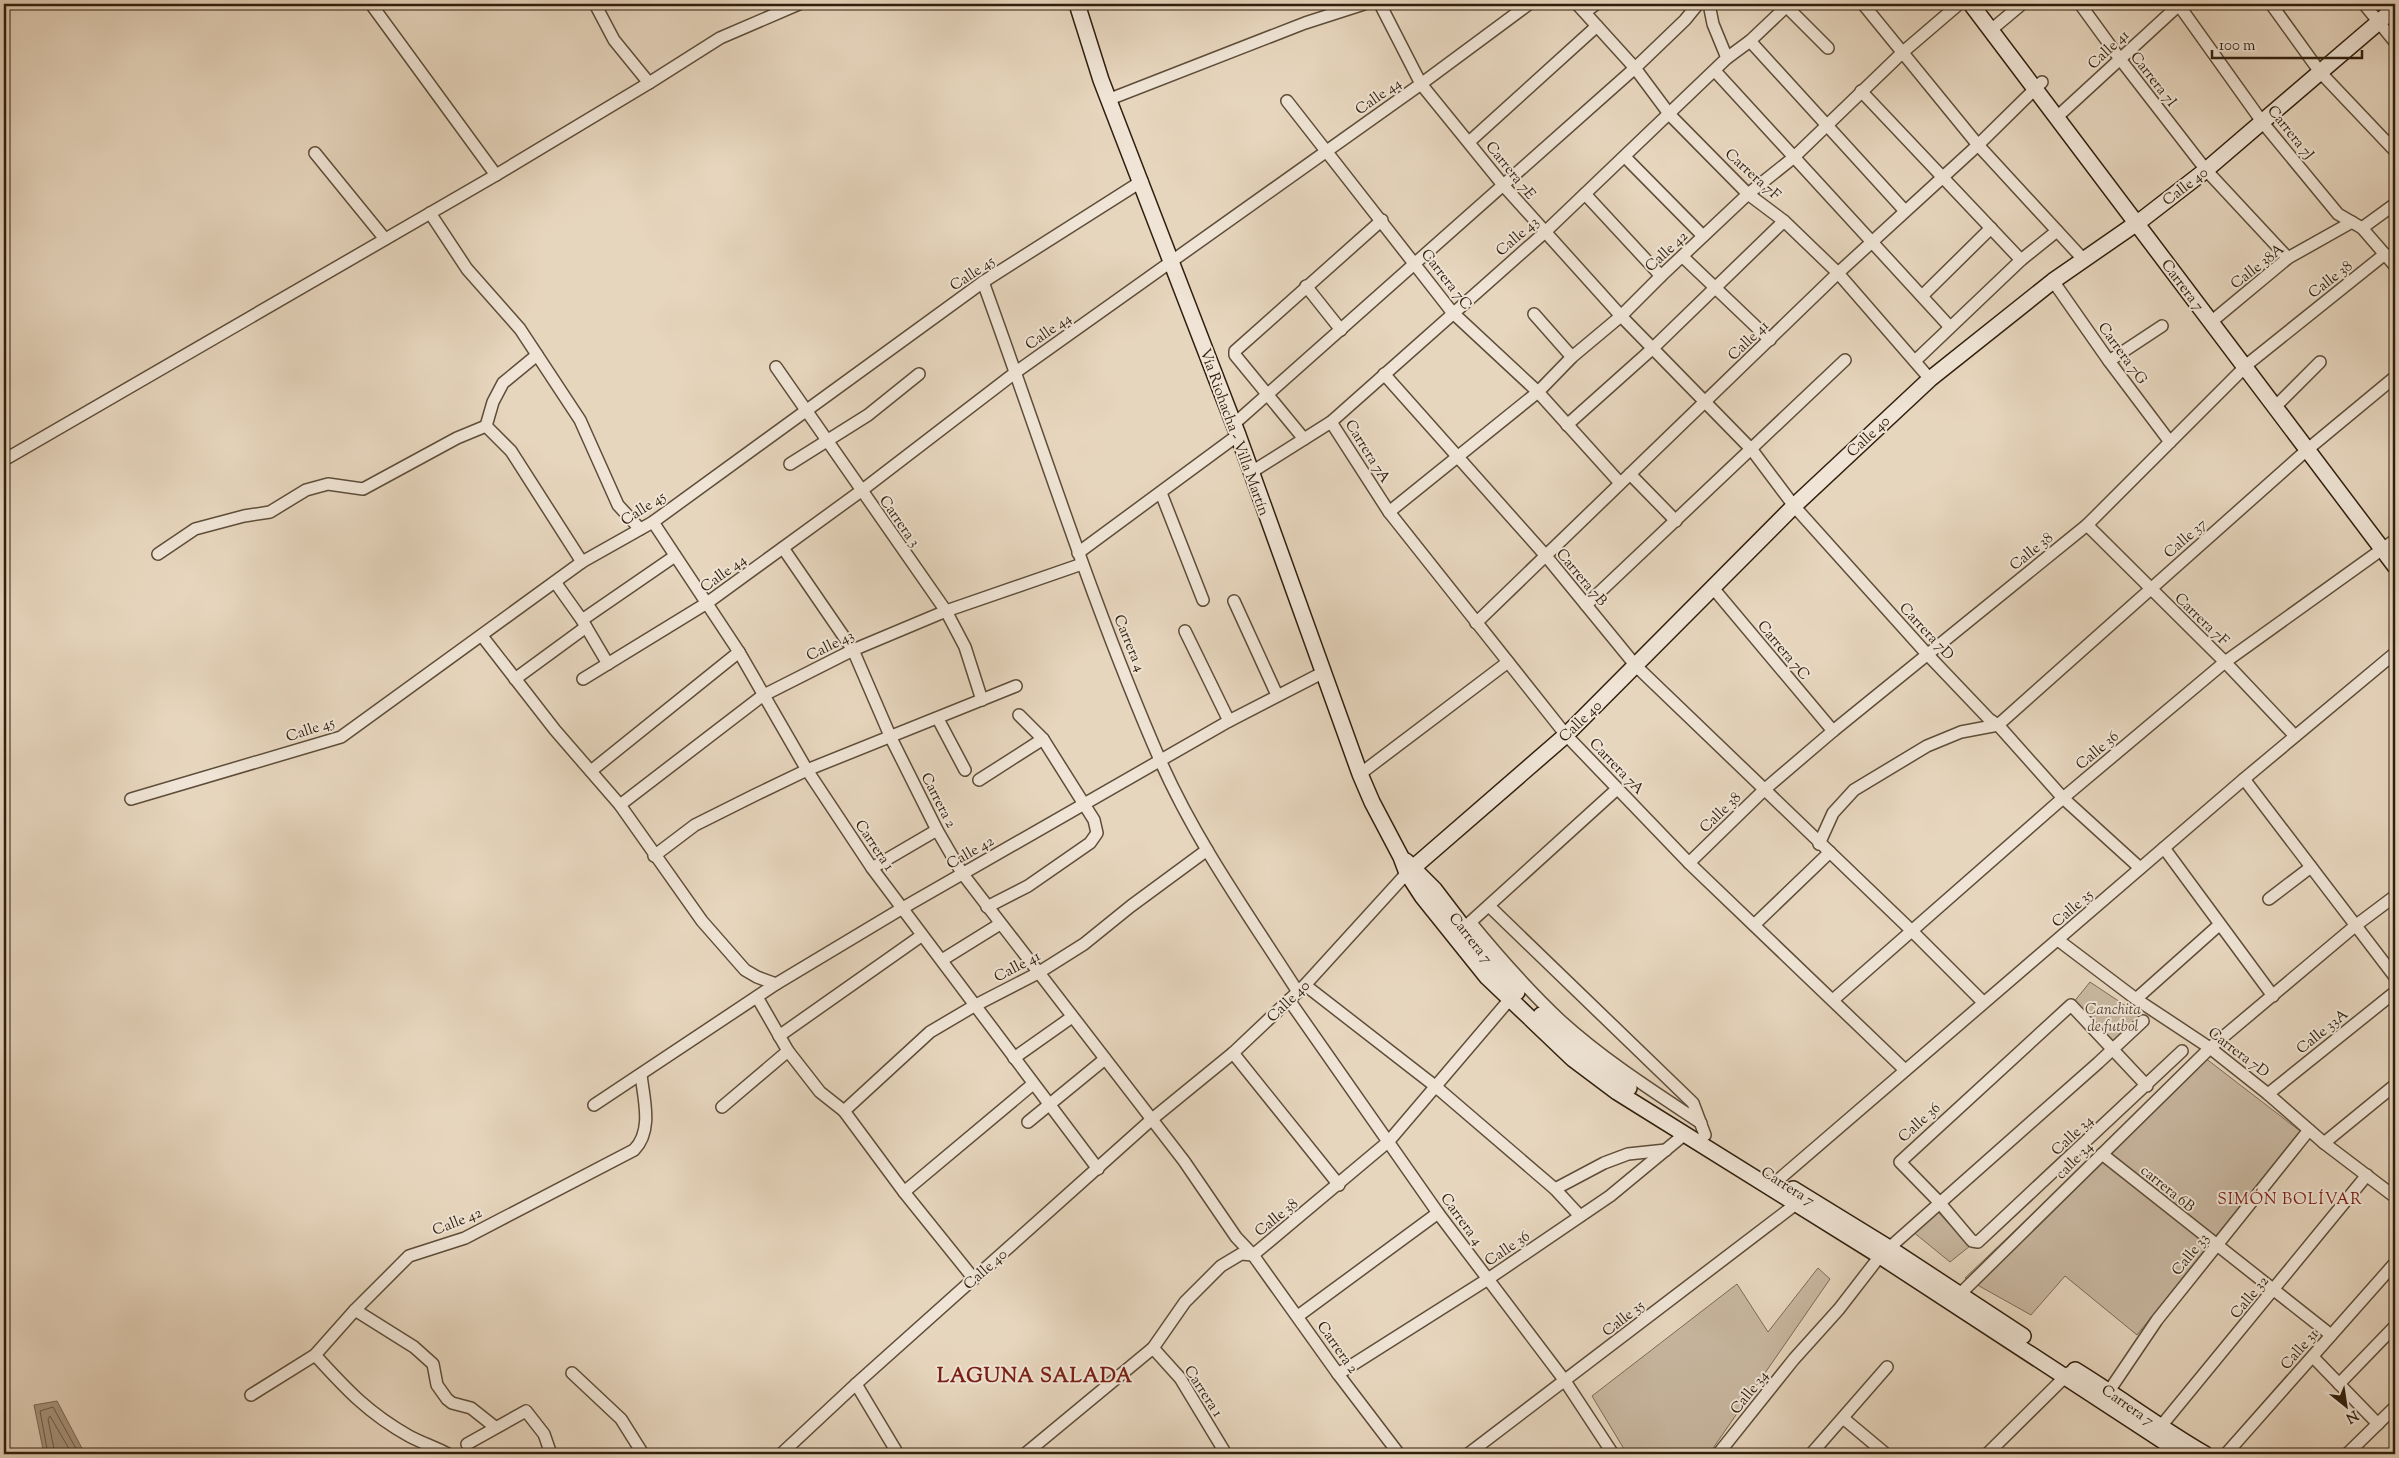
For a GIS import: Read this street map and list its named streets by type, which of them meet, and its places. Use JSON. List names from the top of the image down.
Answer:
{
  "streets": {
    "main road": ["Calle 40", "Carrera 7", "Vía Riohacha - Villa Martín"],
    "street": [
      "Calle 41",
      "Carrera 7I",
      "Calle 44",
      "Carrera 7J",
      "Carrera 7E",
      "Carrera 7F",
      "Calle 43",
      "Calle 42",
      "Calle 38A",
      "Calle 45",
      "Carrera 7C",
      "Calle 38",
      "Carrera 7G",
      "Carrera 7A",
      "Carrera 3",
      "Calle 37",
      "Carrera 7B",
      "Carrera 7D",
      "Carrera 4",
      "Calle 36",
      "Carrera 2",
      "Carrera 1",
      "Calle 35",
      "Calle 33A",
      "Calle 34",
      "calle 34",
      "carrera 6B",
      "Calle 33",
      "Calle 32",
      "Calle 31"
    ]
  },
  "crossings": [
    ["Calle 41", "Carrera 7I"],
    ["Calle 41", "Carrera 7J"],
    ["Calle 41", "Carrera 7E"],
    ["Calle 41", "Carrera 7F"],
    ["Calle 41", "Carrera 7C"],
    ["Calle 41", "Carrera 7"],
    ["Calle 41", "Carrera 7A"],
    ["Calle 41", "Carrera 7B"],
    ["Calle 41", "Carrera 7D"],
    ["Calle 41", "Carrera 4"],
    ["Calle 41", "Carrera 2"],
    ["Calle 41", "Carrera 1"],
    ["Carrera 7I", "Calle 40"],
    ["Carrera 7I", "Calle 38A"],
    ["Calle 44", "Carrera 7E"],
    ["Calle 44", "Carrera 7C"],
    ["Calle 44", "Vía Riohacha - Villa Martín"],
    ["Calle 44", "Carrera 3"],
    ["Calle 44", "Carrera 4"],
    ["Calle 44", "Carrera 2"],
    ["Calle 44", "Carrera 1"],
    ["Carrera 7J", "Calle 40"],
    ["Carrera 7J", "Calle 38A"],
    ["Carrera 7J", "Calle 38"],
    ["Carrera 7E", "Calle 43"],
    ["Carrera 7E", "Calle 42"],
    ["Carrera 7E", "Carrera 7D"],
    ["Carrera 7F", "Calle 40"],
    ["Carrera 7F", "Calle 43"],
    ["Carrera 7F", "Calle 42"],
    ["Carrera 7F", "Calle 38"],
    ["Carrera 7F", "Calle 37"],
    ["Carrera 7F", "Calle 36"],
    ["Carrera 7F", "Calle 35"],
    ["Calle 40", "Carrera 7C"],
    ["Calle 40", "Carrera 7"],
    ["Calle 40", "Carrera 7G"],
    ["Calle 40", "Vía Riohacha - Villa Martín"],
    ["Calle 40", "Carrera 7A"],
    ["Calle 40", "Carrera 7B"],
    ["Calle 40", "Carrera 7D"],
    ["Calle 40", "Carrera 4"],
    ["Calle 40", "Carrera 2"],
    ["Calle 40", "Carrera 1"],
    ["Calle 43", "Carrera 7C"],
    ["Calle 43", "Vía Riohacha - Villa Martín"],
    ["Calle 43", "Carrera 7A"],
    ["Calle 43", "Carrera 3"],
    ["Calle 43", "Carrera 7B"],
    ["Calle 43", "Carrera 4"],
    ["Calle 43", "Carrera 2"],
    ["Calle 43", "Carrera 1"],
    ["Calle 42", "Carrera 7C"],
    ["Calle 42", "Vía Riohacha - Villa Martín"],
    ["Calle 42", "Carrera 7A"],
    ["Calle 42", "Carrera 7B"],
    ["Calle 42", "Carrera 4"],
    ["Calle 42", "Carrera 2"],
    ["Calle 42", "Carrera 1"],
    ["Calle 38A", "Carrera 7"],
    ["Calle 45", "Vía Riohacha - Villa Martín"],
    ["Calle 45", "Carrera 3"],
    ["Calle 45", "Carrera 4"],
    ["Calle 45", "Carrera 1"],
    ["Carrera 7C", "Calle 38"],
    ["Calle 38", "Carrera 7"],
    ["Calle 38", "Carrera 7G"],
    ["Calle 38", "Carrera 7A"],
    ["Calle 38", "Carrera 7B"],
    ["Calle 38", "Carrera 7D"],
    ["Calle 38", "Carrera 4"],
    ["Calle 38", "Carrera 2"],
    ["Calle 38", "Carrera 1"],
    ["Carrera 7", "Vía Riohacha - Villa Martín"],
    ["Carrera 7", "Calle 37"],
    ["Carrera 7", "Calle 36"],
    ["Carrera 7", "Calle 35"],
    ["Carrera 7", "Calle 34"],
    ["Carrera 7", "calle 34"],
    ["Carrera 7", "Calle 33"],
    ["Carrera 7", "Calle 32"],
    ["Carrera 7A", "Calle 36"],
    ["Carrera 7A", "Calle 35"],
    ["Calle 37", "Carrera 7D"],
    ["Carrera 7B", "Calle 36"],
    ["Carrera 7B", "Calle 35"],
    ["Carrera 7D", "Calle 36"],
    ["Carrera 7D", "Calle 35"],
    ["Carrera 7D", "Calle 33A"],
    ["Carrera 7D", "calle 34"],
    ["Carrera 7D", "Calle 33"],
    ["Carrera 7D", "Calle 32"],
    ["Carrera 4", "Calle 36"],
    ["Carrera 4", "Calle 35"],
    ["Calle 36", "Carrera 2"],
    ["Calle 36", "Calle 34"],
    ["calle 34", "carrera 6B"],
    ["carrera 6B", "Calle 33"]
  ],
  "districts": ["SIMÓN BOLÍVAR", "LAGUNA SALADA"],
  "parks": ["Canchita de futbol"],
  "scale_bar": "100 m",
  "north": "bottom right"
}
